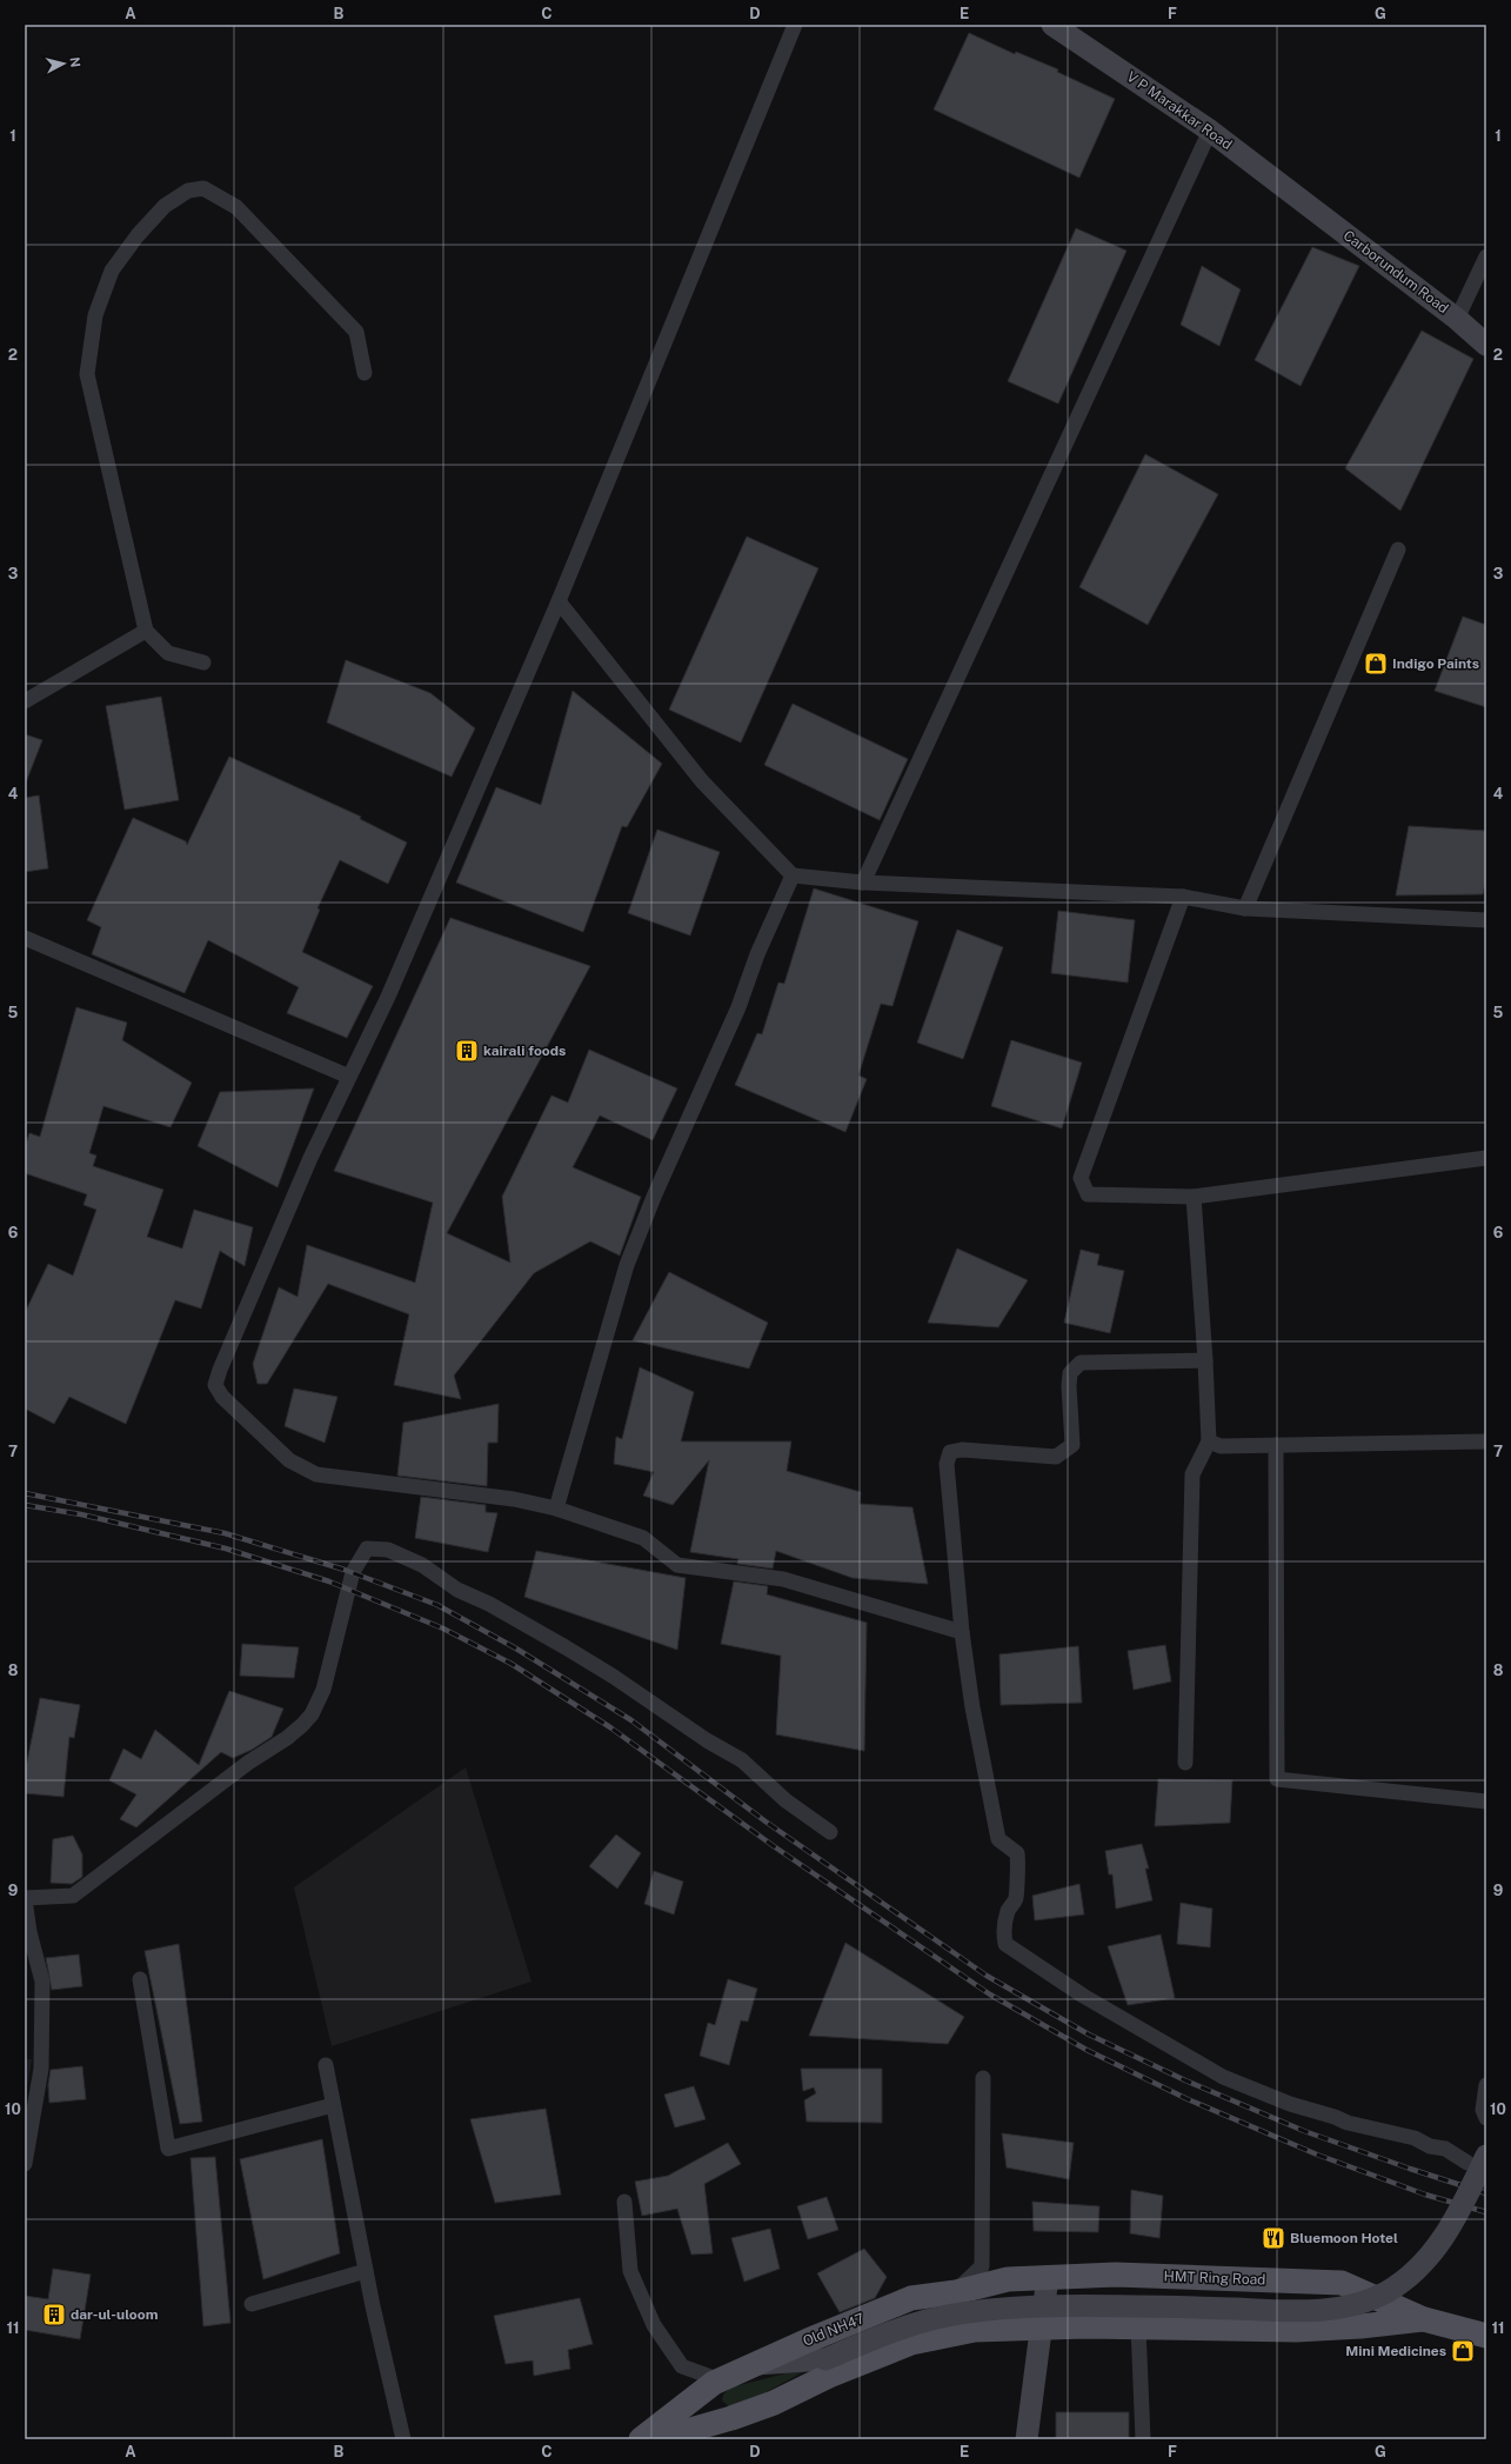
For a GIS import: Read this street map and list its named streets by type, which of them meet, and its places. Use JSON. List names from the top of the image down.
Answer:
{
  "streets": {
    "main road": [
      "V P Marakkar Road",
      "Carborundum Road",
      "HMT Ring Road",
      "Old NH47"
    ]
  },
  "crossings": [
    ["V P Marakkar Road", "Carborundum Road"],
    ["HMT Ring Road", "Old NH47"]
  ],
  "places": {
    "shop": ["Indigo Paints", "Mini Medicines"],
    "building": ["kairali foods", "dar-ul-uloom"],
    "restaurant": ["Bluemoon Hotel"]
  },
  "north": "right",
  "grid": {
    "columns": [
      "A",
      "B",
      "C",
      "D",
      "E",
      "F",
      "G"
    ],
    "rows": [
      "1",
      "2",
      "3",
      "4",
      "5",
      "6",
      "7",
      "8",
      "9",
      "10",
      "11"
    ]
  }
}
